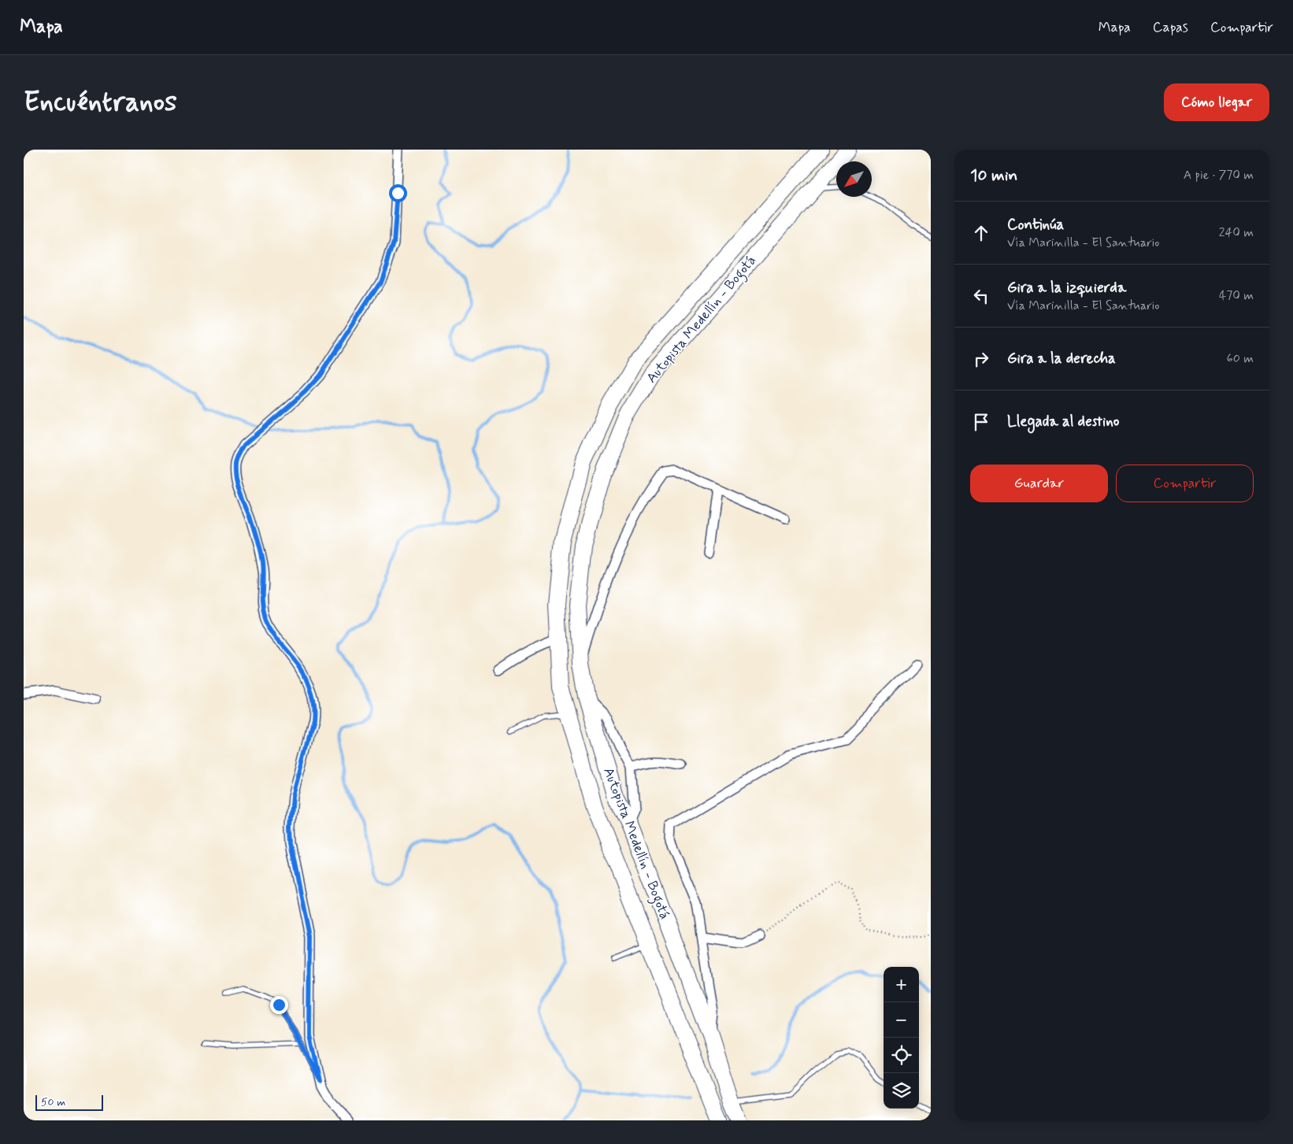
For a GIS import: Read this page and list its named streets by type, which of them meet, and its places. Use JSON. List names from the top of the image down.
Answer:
{
  "streets": {
    "highway": ["Autopista Medellín - Bogotá"]
  },
  "scale_bar": "50 m",
  "north": "bottom left",
  "page": {
    "header": "Mapa",
    "nav": ["Mapa", "Capas", "Compartir"],
    "buttons": [
      "Cómo llegar",
      ["Guardar", "Compartir"]
    ],
    "title": "Encuéntranos",
    "heading": ["10 min", "A pie · 770 m"],
    "list": [
      ["Continúa", "Vía Marinilla - El Santuario", "240 m"],
      ["Gira a la izquierda", "Vía Marinilla - El Santuario", "470 m"],
      ["Gira a la derecha", "60 m"],
      "Llegada al destino"
    ],
    "map_buttons": ["+", "−"],
    "scale": "50 m"
  }
}
